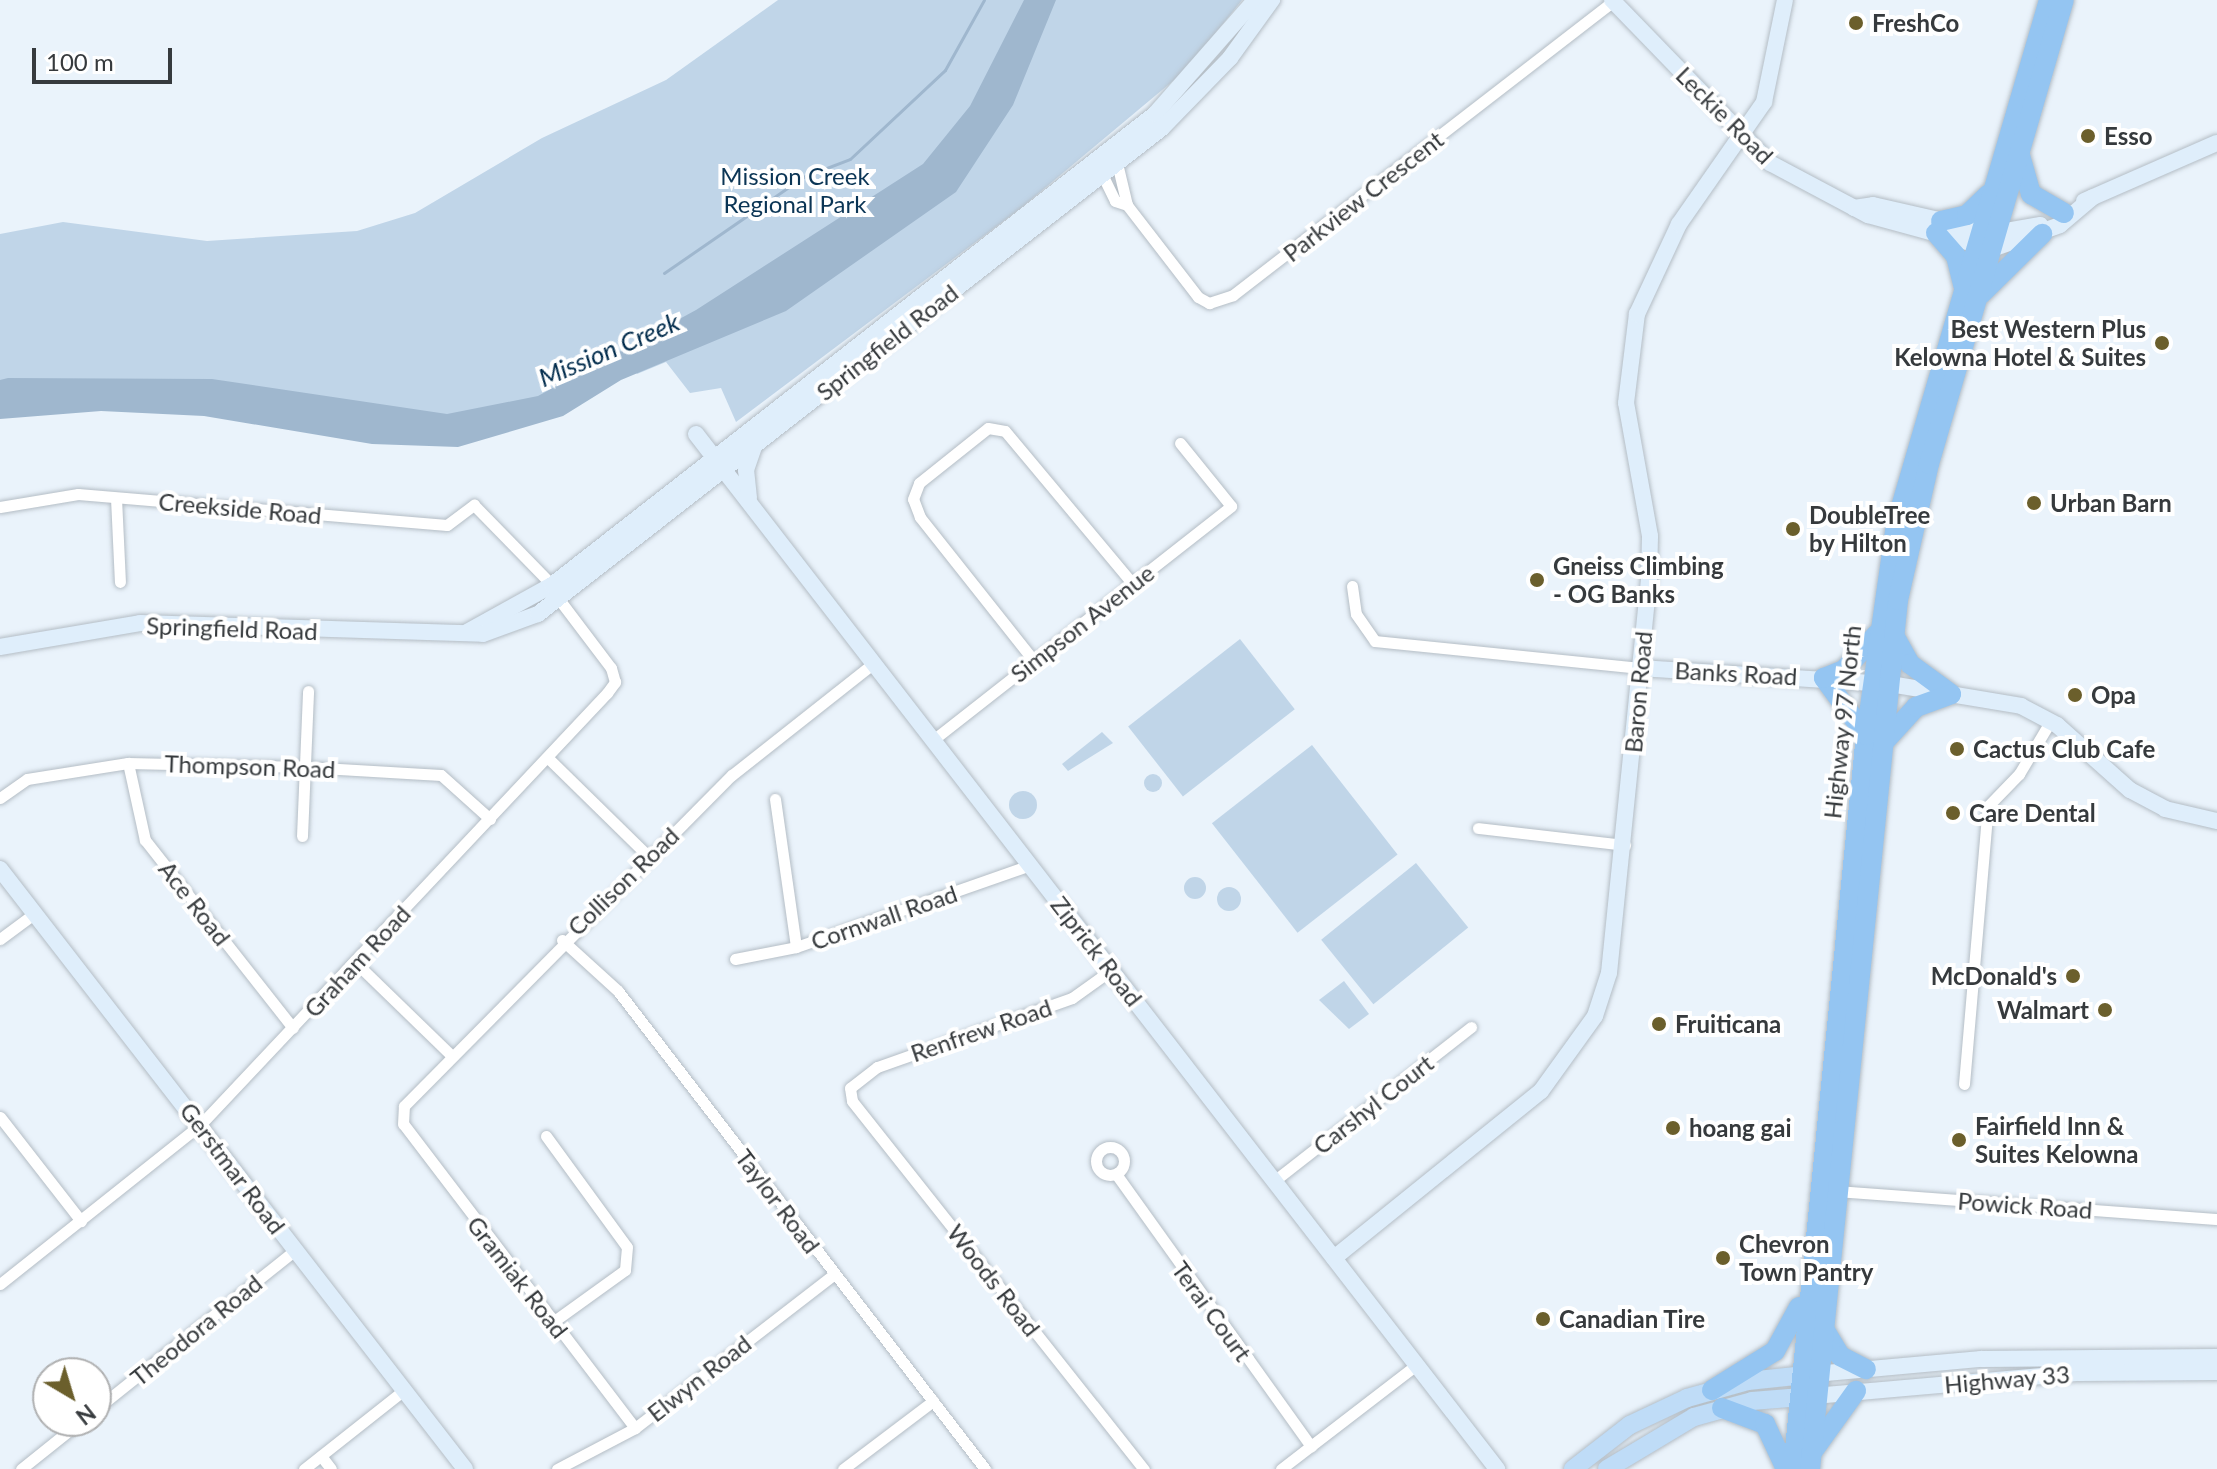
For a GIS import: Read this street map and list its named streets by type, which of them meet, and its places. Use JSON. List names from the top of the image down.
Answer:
{
  "streets": {
    "highway": ["Highway 97 North"],
    "street": [
      "Leckie Road",
      "Parkview Crescent",
      "Springfield Road",
      "Creekside Road",
      "Simpson Avenue",
      "Banks Road",
      "Baron Road",
      "Thompson Road",
      "Collison Road",
      "Ace Road",
      "Cornwall Road",
      "Ziprick Road",
      "Graham Road",
      "Renfrew Road",
      "Carshyl Court",
      "Gerstmar Road",
      "Taylor Road",
      "Powick Road",
      "Gramiak Road",
      "Woods Road",
      "Terai Court",
      "Theodora Road",
      "Elwyn Road",
      "Highway 33"
    ]
  },
  "crossings": [
    ["Leckie Road", "Parkview Crescent"],
    ["Leckie Road", "Baron Road"],
    ["Leckie Road", "Highway 97 North"],
    ["Parkview Crescent", "Springfield Road"],
    ["Springfield Road", "Ziprick Road"],
    ["Springfield Road", "Graham Road"],
    ["Creekside Road", "Graham Road"],
    ["Simpson Avenue", "Ziprick Road"],
    ["Banks Road", "Baron Road"],
    ["Banks Road", "Highway 97 North"],
    ["Baron Road", "Ziprick Road"],
    ["Highway 97 North", "Powick Road"],
    ["Highway 97 North", "Highway 33"],
    ["Thompson Road", "Ace Road"],
    ["Thompson Road", "Graham Road"],
    ["Collison Road", "Ziprick Road"],
    ["Collison Road", "Taylor Road"],
    ["Collison Road", "Gramiak Road"],
    ["Ace Road", "Graham Road"],
    ["Cornwall Road", "Ziprick Road"],
    ["Ziprick Road", "Renfrew Road"],
    ["Ziprick Road", "Carshyl Court"],
    ["Graham Road", "Gerstmar Road"],
    ["Renfrew Road", "Woods Road"],
    ["Gerstmar Road", "Theodora Road"],
    ["Taylor Road", "Elwyn Road"],
    ["Gramiak Road", "Elwyn Road"]
  ],
  "water": ["Mission Creek"],
  "parks": ["Mission Creek Regional Park"],
  "places": [
    "FreshCo",
    "Esso",
    "Best Western Plus Kelowna Hotel & Suites",
    "Urban Barn",
    "DoubleTree by Hilton",
    "Gneiss Climbing - OG Banks",
    "Opa",
    "Cactus Club Cafe",
    "Care Dental",
    "McDonald's",
    "Walmart",
    "Fruiticana",
    "hoang gai",
    "Fairfield Inn & Suites Kelowna",
    "Chevron Town Pantry",
    "Canadian Tire"
  ],
  "scale_bar": "100 m",
  "north": "bottom right"
}
